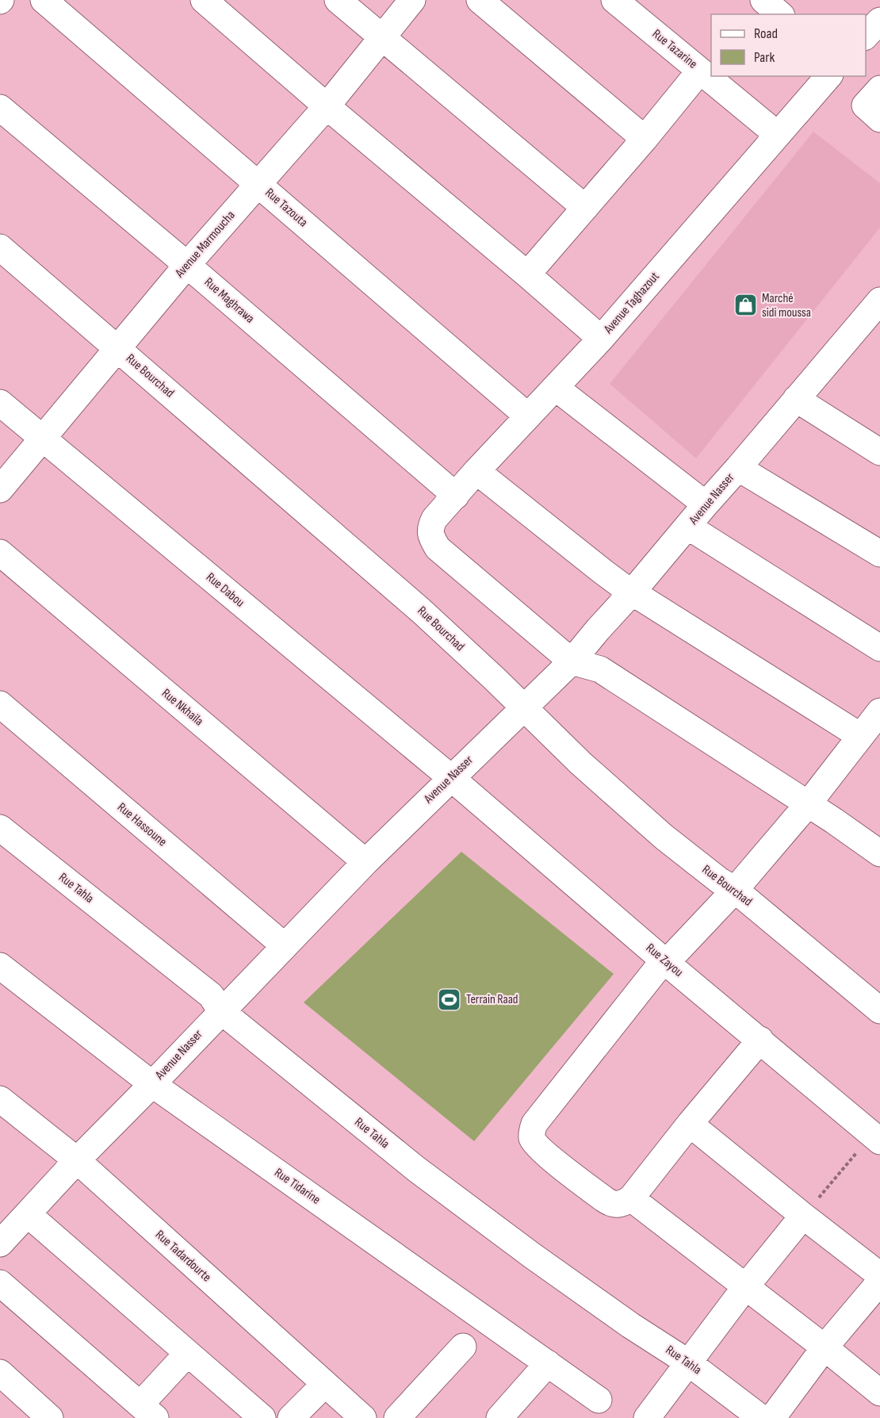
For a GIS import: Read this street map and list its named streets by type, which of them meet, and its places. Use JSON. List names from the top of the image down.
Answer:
{
  "streets": {
    "street": [
      "Rue Tazarine",
      "Rue Tazouta",
      "Avenue Marmoucha",
      "Rue Maghrawa",
      "Avenue Taghazout",
      "Rue Bourchad",
      "Avenue Nasser",
      "Rue Dabou",
      "Rue Nkhaila",
      "Rue Hassoune",
      "Rue Tahla",
      "Rue Zayou",
      "Rue Tidarine",
      "Rue Tadardourte"
    ]
  },
  "crossings": [
    ["Rue Tazarine", "Avenue Taghazout"],
    ["Rue Tazouta", "Avenue Marmoucha"],
    ["Rue Tazouta", "Avenue Taghazout"],
    ["Avenue Marmoucha", "Rue Maghrawa"],
    ["Avenue Marmoucha", "Rue Bourchad"],
    ["Avenue Marmoucha", "Rue Dabou"],
    ["Rue Maghrawa", "Avenue Taghazout"],
    ["Avenue Taghazout", "Avenue Nasser"],
    ["Rue Bourchad", "Avenue Nasser"],
    ["Avenue Nasser", "Rue Dabou"],
    ["Avenue Nasser", "Rue Nkhaila"],
    ["Avenue Nasser", "Rue Hassoune"],
    ["Avenue Nasser", "Rue Tahla"],
    ["Avenue Nasser", "Rue Zayou"],
    ["Avenue Nasser", "Rue Tidarine"],
    ["Avenue Nasser", "Rue Tadardourte"],
    ["Rue Dabou", "Rue Zayou"]
  ],
  "places": {
    "shop": ["Marché sidi moussa"],
    "sports": ["Terrain Raad"]
  },
  "legend": ["Road", "Park"]
}
